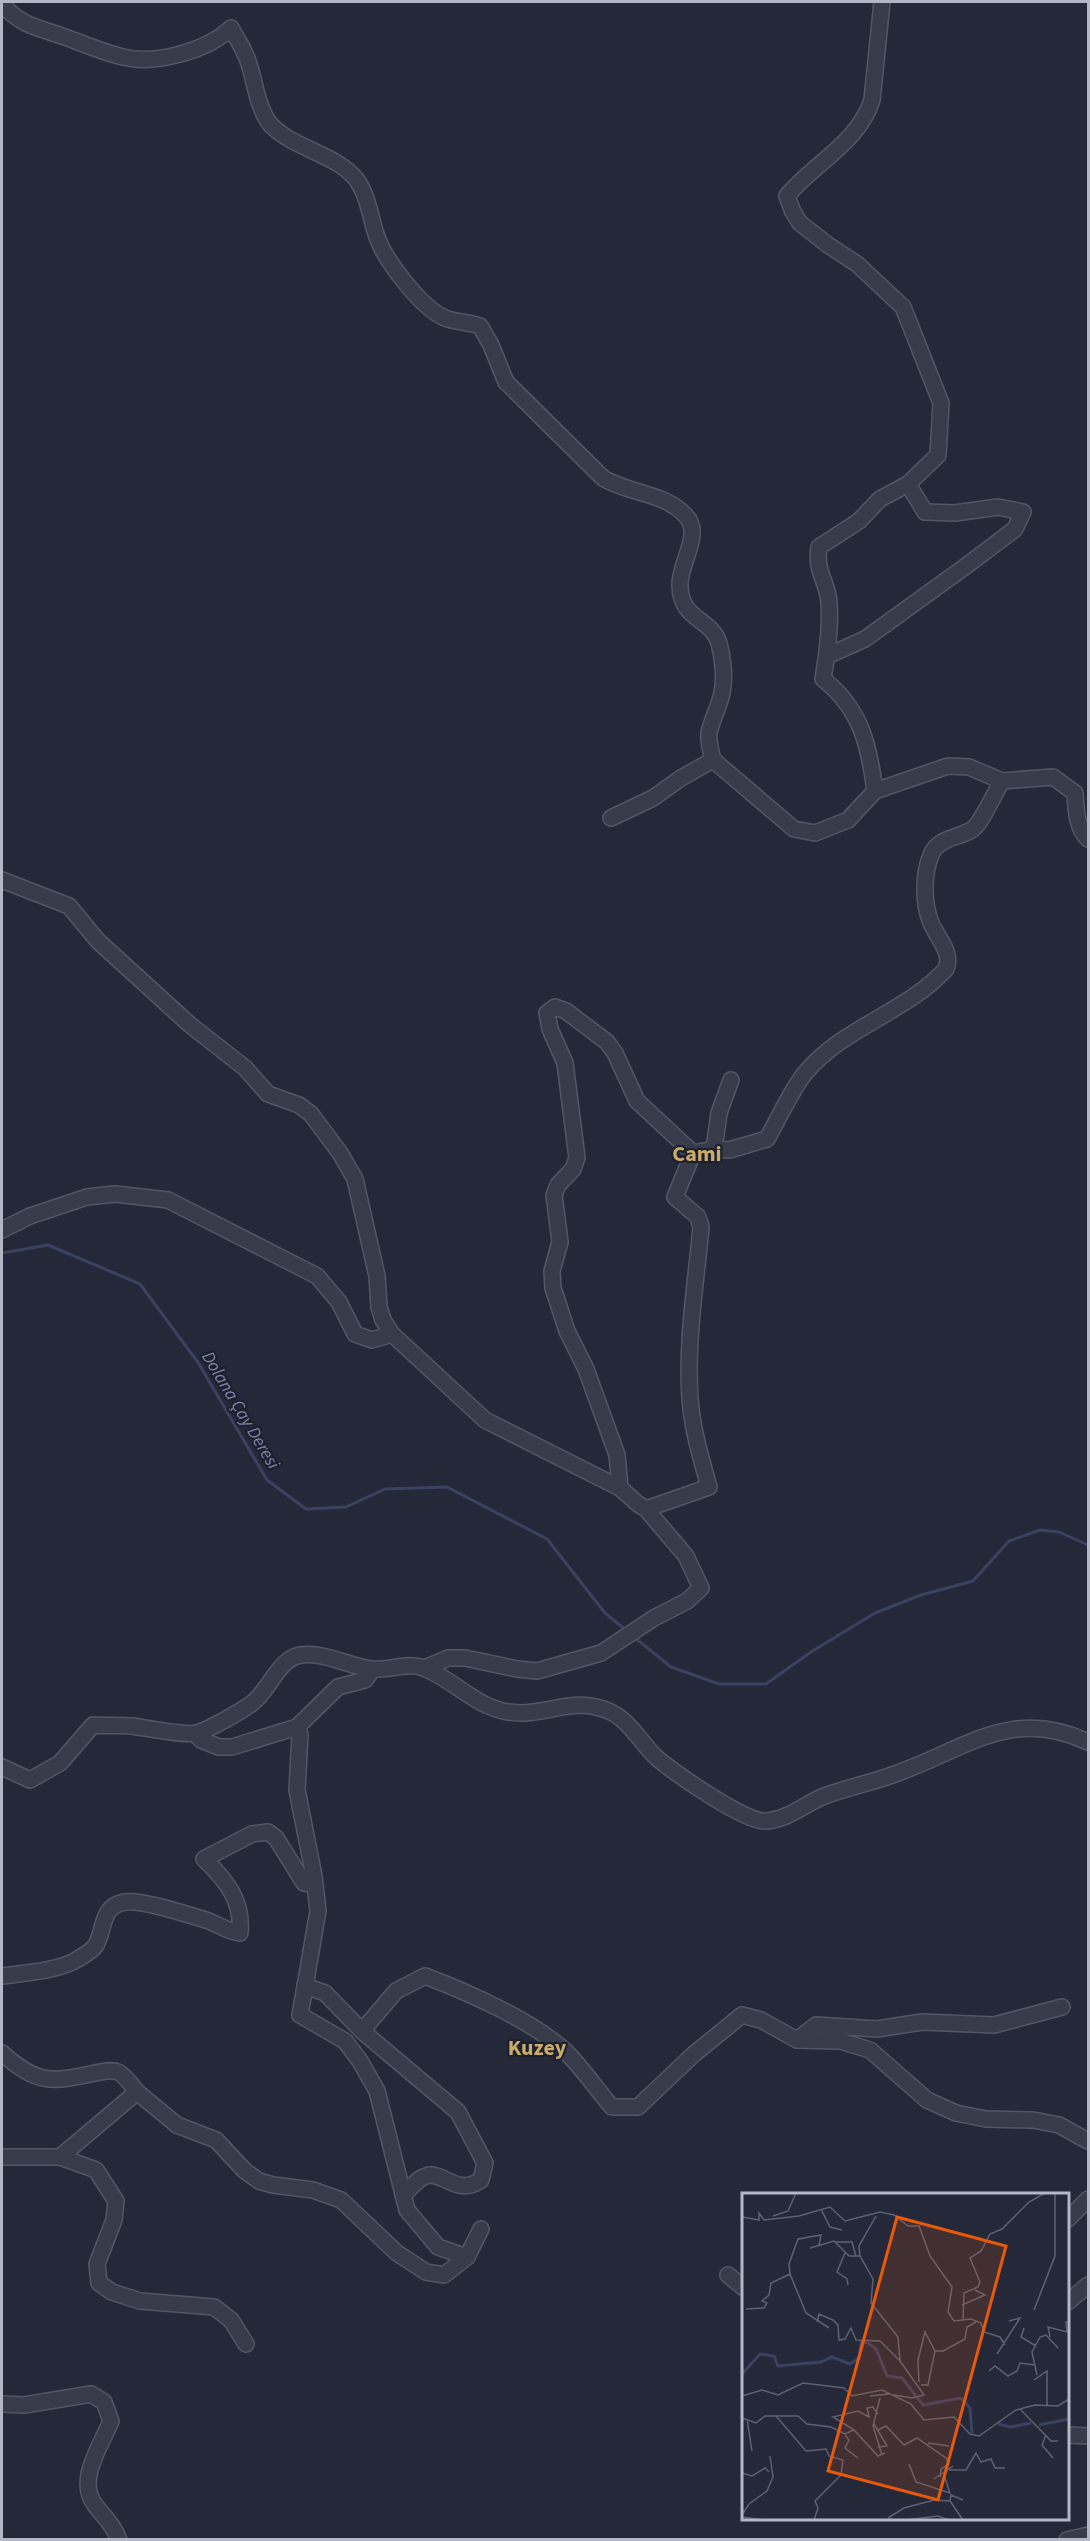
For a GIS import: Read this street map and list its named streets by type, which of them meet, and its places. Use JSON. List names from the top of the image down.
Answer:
{
  "districts": ["Cami", "Kuzey"],
  "water": ["Dolana Çay Deresi"]
}
